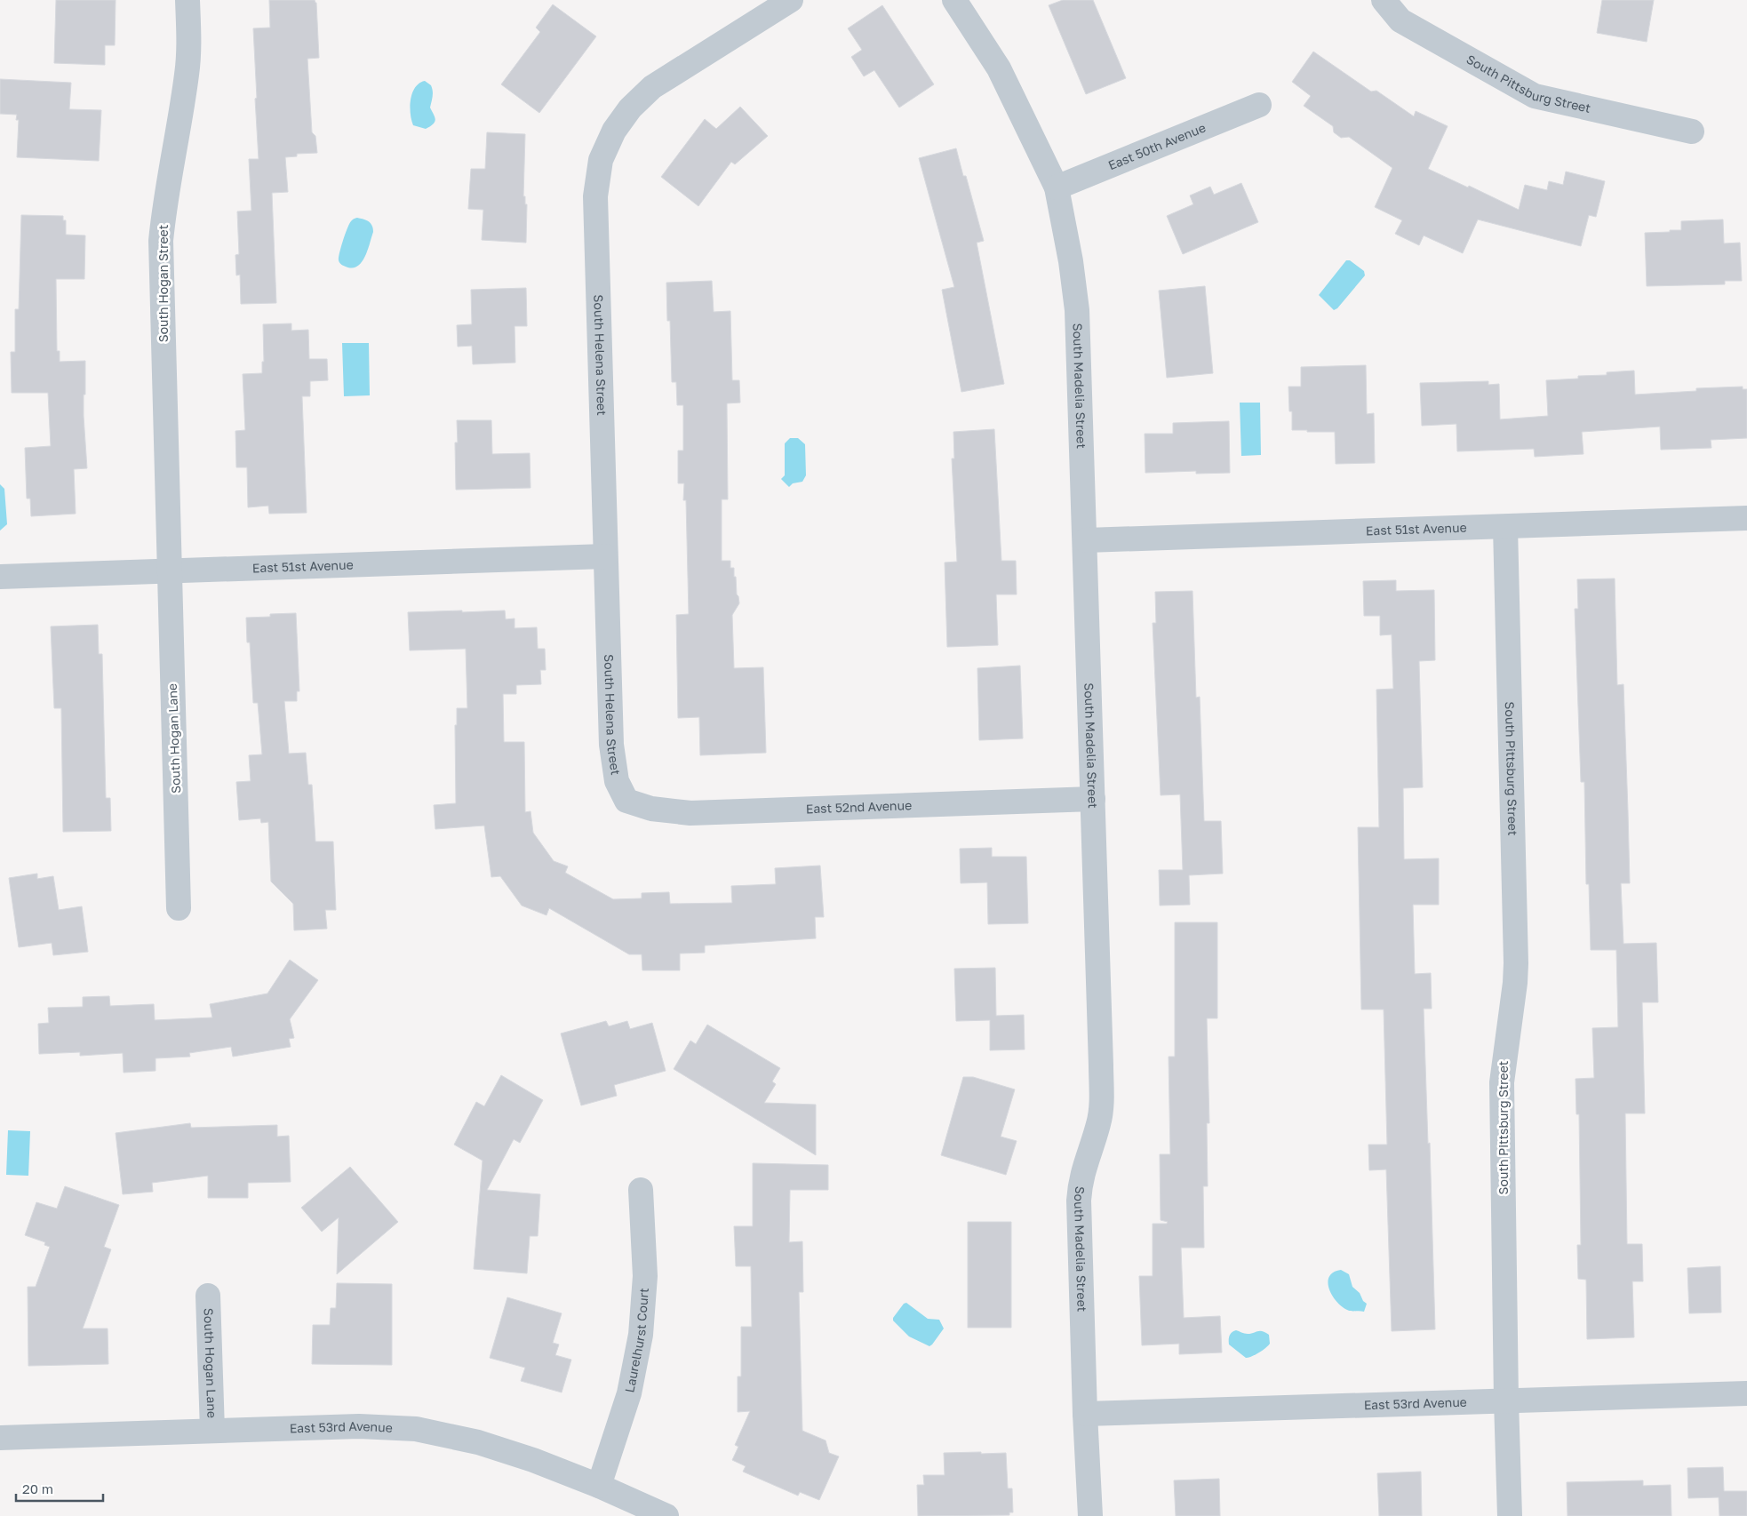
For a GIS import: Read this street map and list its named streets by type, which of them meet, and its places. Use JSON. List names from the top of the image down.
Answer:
{
  "streets": {
    "street": [
      "South Pittsburg Street",
      "East 50th Avenue",
      "South Hogan Street",
      "South Helena Street",
      "South Madelia Street",
      "East 51st Avenue",
      "South Hogan Lane",
      "East 52nd Avenue",
      "Laurelhurst Court",
      "East 53rd Avenue"
    ]
  },
  "crossings": [
    ["South Pittsburg Street", "East 51st Avenue"],
    ["South Pittsburg Street", "East 53rd Avenue"],
    ["East 50th Avenue", "South Madelia Street"],
    ["South Hogan Street", "East 51st Avenue"],
    ["South Hogan Street", "South Hogan Lane"],
    ["South Helena Street", "East 51st Avenue"],
    ["South Helena Street", "East 52nd Avenue"],
    ["South Madelia Street", "East 51st Avenue"],
    ["South Madelia Street", "East 52nd Avenue"],
    ["South Madelia Street", "East 53rd Avenue"],
    ["East 51st Avenue", "South Hogan Lane"],
    ["South Hogan Lane", "East 53rd Avenue"],
    ["Laurelhurst Court", "East 53rd Avenue"]
  ],
  "scale_bar": "20 m"
}
